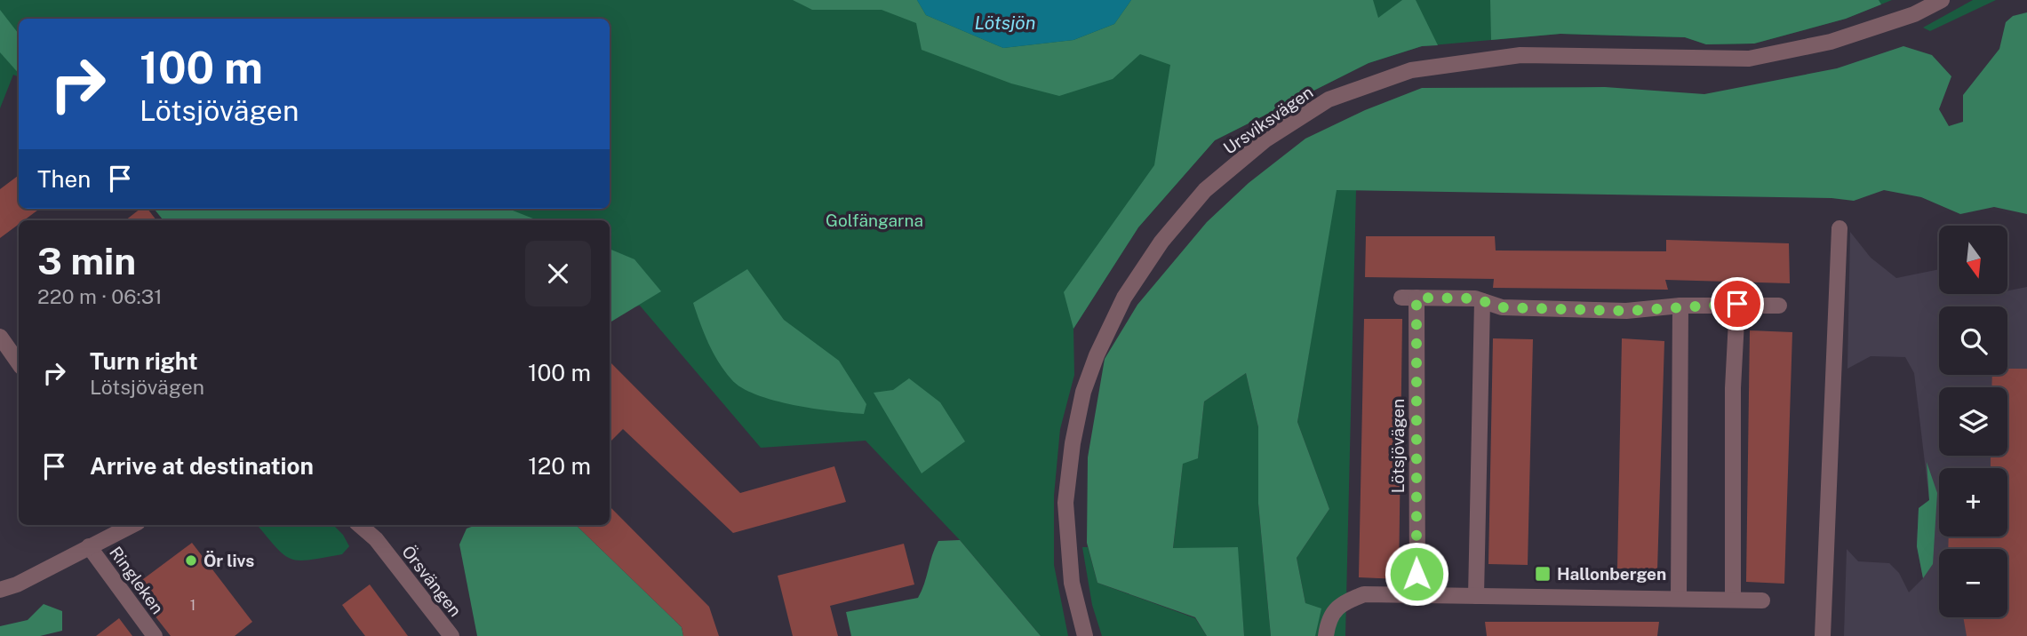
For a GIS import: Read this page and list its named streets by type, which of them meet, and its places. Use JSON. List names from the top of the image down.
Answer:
{
  "streets": {
    "street": [
      "Ursviksvägen",
      "Lötsjövägen",
      "Ringleken",
      "Örsvängen"
    ]
  },
  "water": ["Lötsjön"],
  "parks": ["Golfängarna"],
  "places": {
    "other": ["Ör livs"],
    "transit": ["Hallonbergen"]
  },
  "house_numbers": ["1"],
  "north": "bottom",
  "page": {
    "turn": ["100 m", "Lötsjövägen"],
    "then": "Then",
    "heading": ["3 min", "220 m · 06:31"],
    "map_buttons": ["+", "−"],
    "list": [
      {
        "name": "Turn right",
        "note": "Lötsjövägen",
        "value": "100 m"
      },
      {
        "name": "Arrive at destination",
        "value": "120 m"
      }
    ]
  }
}
